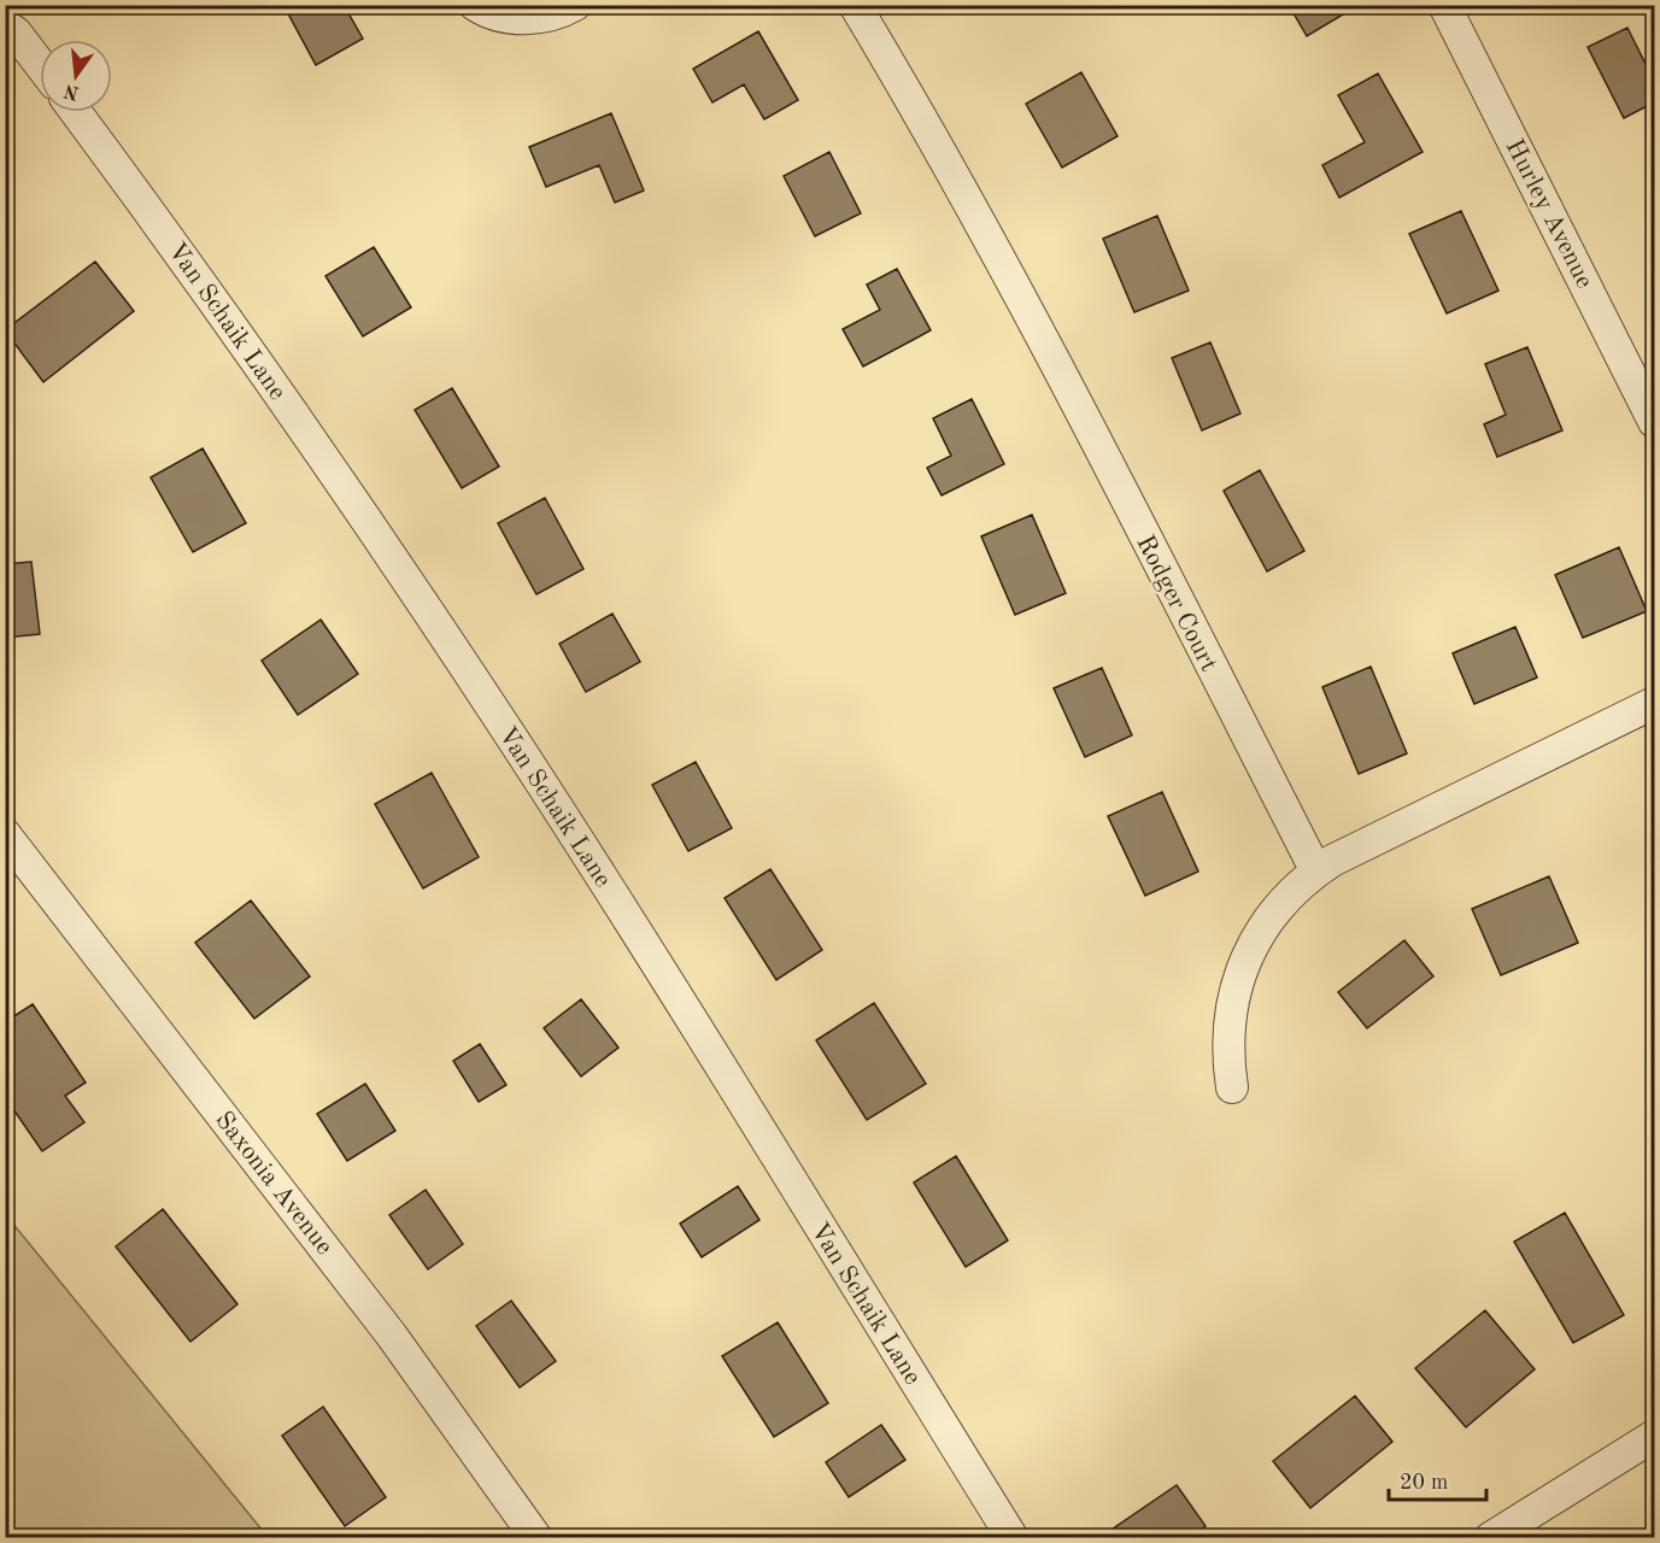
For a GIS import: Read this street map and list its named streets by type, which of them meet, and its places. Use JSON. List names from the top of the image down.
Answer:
{
  "streets": {
    "street": [
      "Hurley Avenue",
      "Van Schaik Lane",
      "Rodger Court",
      "Saxonia Avenue"
    ]
  },
  "scale_bar": "20 m",
  "north": "bottom"
}
